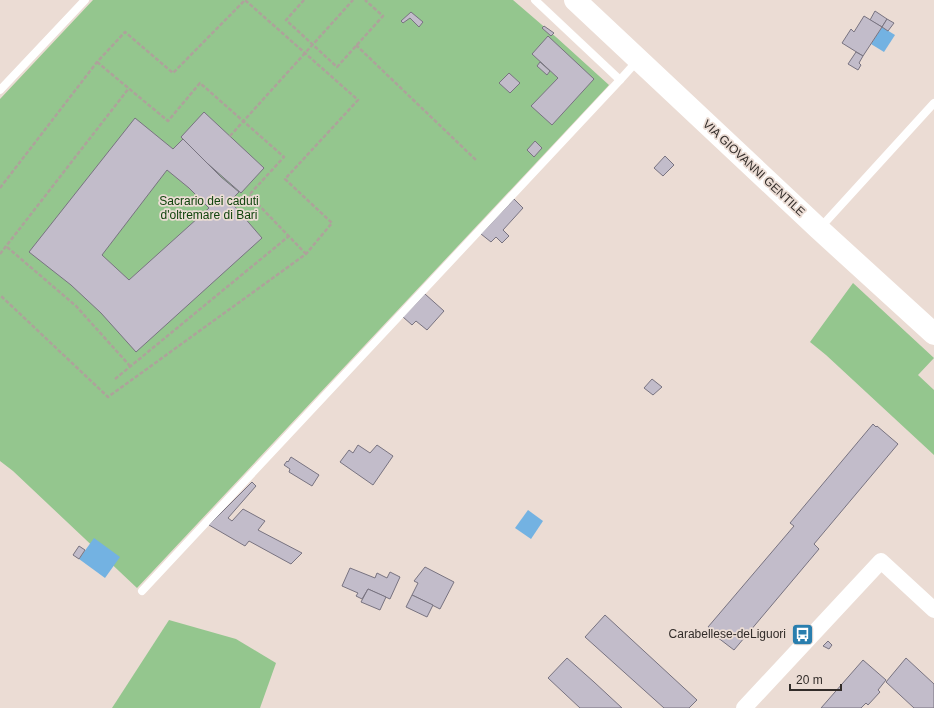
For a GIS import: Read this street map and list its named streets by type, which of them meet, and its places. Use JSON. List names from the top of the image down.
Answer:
{
  "streets": {
    "main road": ["VIA GIOVANNI GENTILE"]
  },
  "parks": ["Sacrario dei caduti d'oltremare di Bari"],
  "places": {
    "bus stop": ["Carabellese-deLiguori"]
  },
  "scale_bar": "20 m"
}
